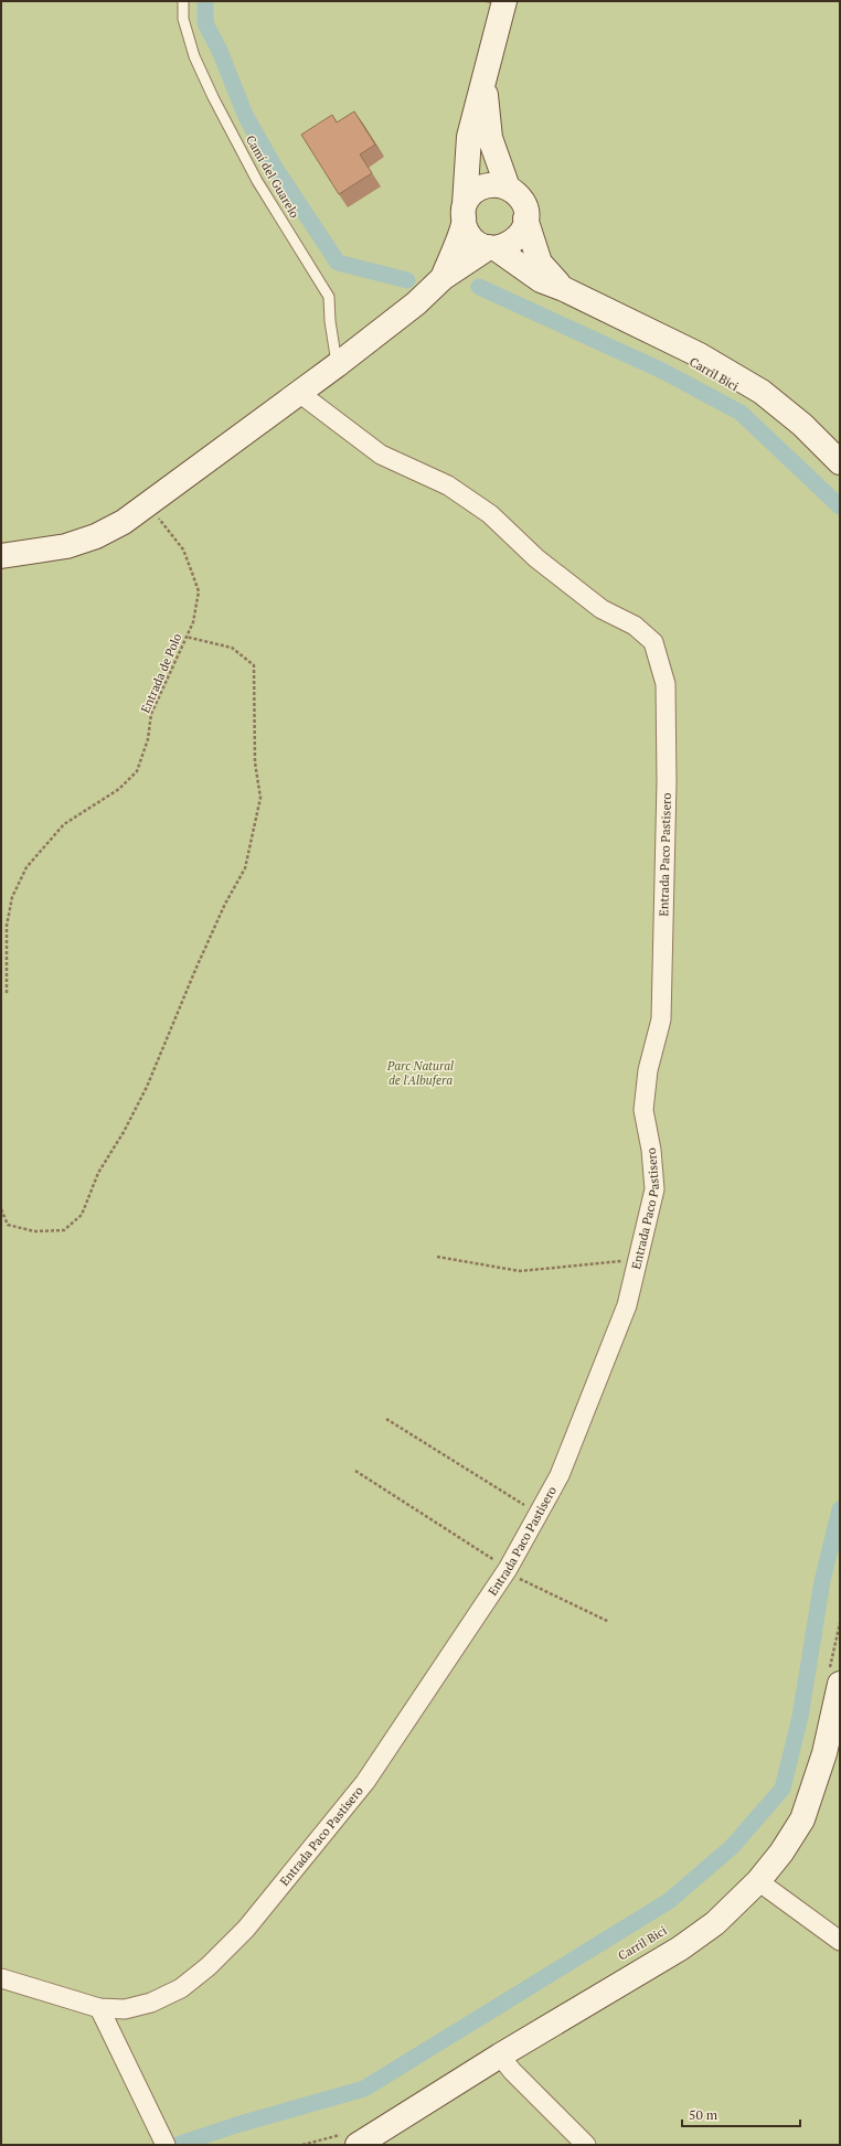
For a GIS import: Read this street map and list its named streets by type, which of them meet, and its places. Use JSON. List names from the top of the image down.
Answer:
{
  "streets": {
    "street": ["Entrada Paco Pastisero"],
    "lane": ["Camí del Guarelo"],
    "path": ["Entrada de Polo"]
  },
  "parks": ["Parc Natural de l'Albufera"],
  "scale_bar": "50 m"
}
